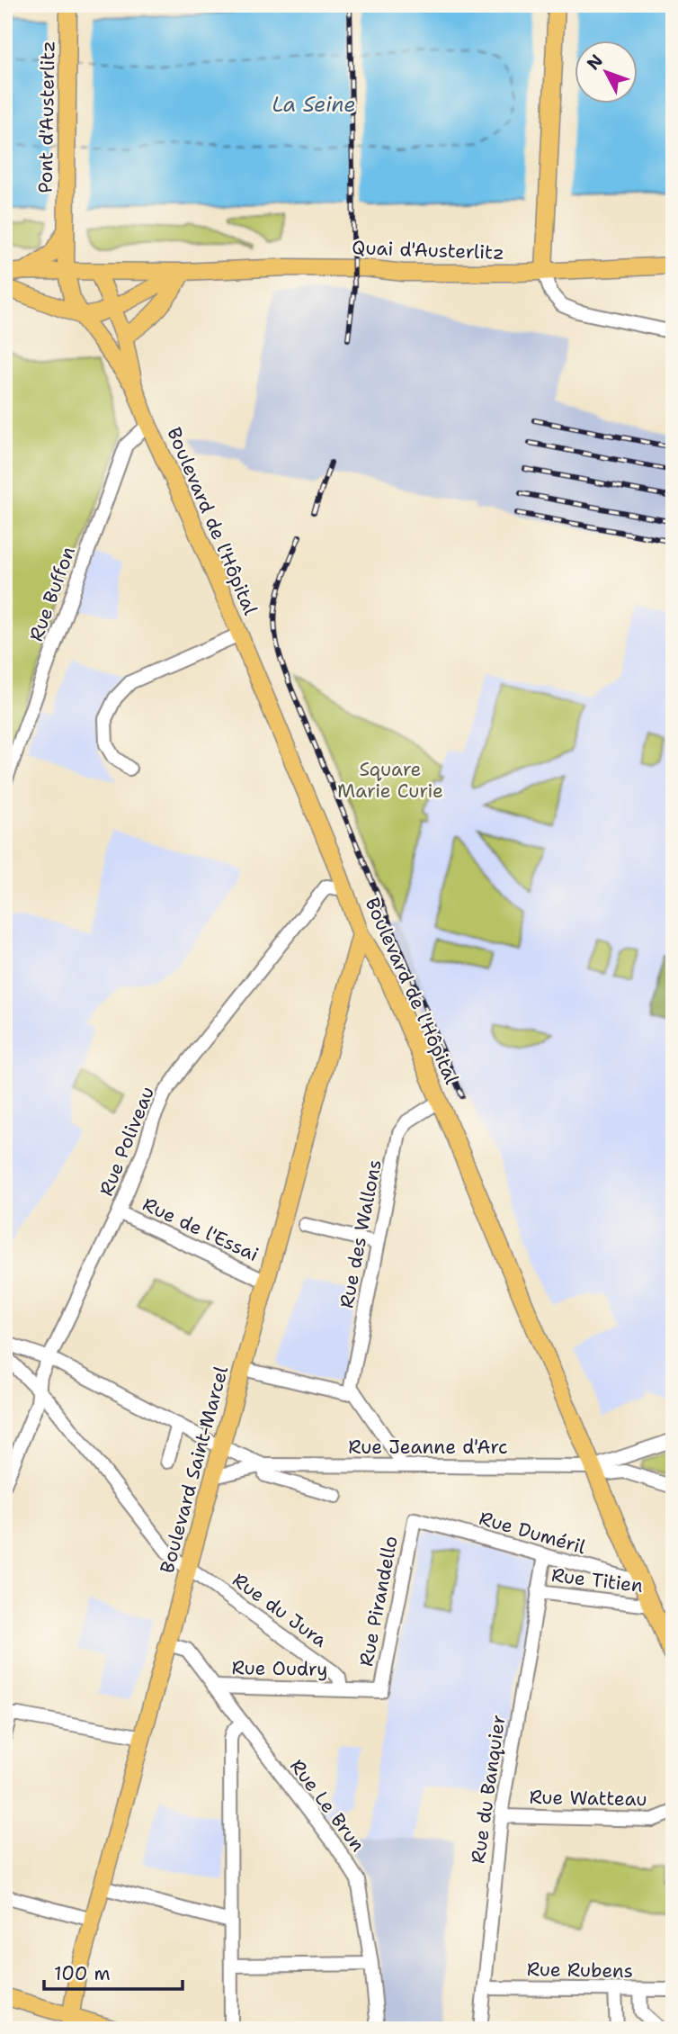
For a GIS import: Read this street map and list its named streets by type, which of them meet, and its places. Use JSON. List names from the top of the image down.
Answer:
{
  "streets": {
    "main road": [
      "Pont d'Austerlitz",
      "Quai d'Austerlitz",
      "Boulevard de l'Hôpital",
      "Boulevard Saint-Marcel"
    ],
    "street": [
      "Rue Buffon",
      "Rue Poliveau",
      "Rue de l'Essai",
      "Rue des Wallons",
      "Rue Jeanne d'Arc",
      "Rue Duméril",
      "Rue Titien",
      "Rue Pirandello",
      "Rue du Jura",
      "Rue Oudry",
      "Rue du Banquier",
      "Rue Watteau",
      "Rue Le Brun",
      "Rue Rubens"
    ]
  },
  "crossings": [
    ["Pont d'Austerlitz", "Quai d'Austerlitz"],
    ["Pont d'Austerlitz", "Boulevard de l'Hôpital"],
    ["Quai d'Austerlitz", "Boulevard de l'Hôpital"],
    ["Boulevard de l'Hôpital", "Rue Buffon"],
    ["Boulevard de l'Hôpital", "Rue Poliveau"],
    ["Boulevard de l'Hôpital", "Rue des Wallons"],
    ["Boulevard de l'Hôpital", "Rue Jeanne d'Arc"],
    ["Boulevard de l'Hôpital", "Boulevard Saint-Marcel"],
    ["Boulevard de l'Hôpital", "Rue Duméril"],
    ["Boulevard de l'Hôpital", "Rue Titien"],
    ["Rue Poliveau", "Rue de l'Essai"],
    ["Rue Poliveau", "Rue Jeanne d'Arc"],
    ["Rue Poliveau", "Rue du Jura"],
    ["Rue de l'Essai", "Boulevard Saint-Marcel"],
    ["Rue Jeanne d'Arc", "Boulevard Saint-Marcel"],
    ["Boulevard Saint-Marcel", "Rue du Jura"],
    ["Boulevard Saint-Marcel", "Rue Le Brun"],
    ["Rue Duméril", "Rue Pirandello"],
    ["Rue Duméril", "Rue du Banquier"],
    ["Rue Titien", "Rue du Banquier"],
    ["Rue Pirandello", "Rue Oudry"],
    ["Rue du Jura", "Rue Oudry"],
    ["Rue Oudry", "Rue Le Brun"],
    ["Rue du Banquier", "Rue Watteau"],
    ["Rue du Banquier", "Rue Rubens"]
  ],
  "water": ["La Seine"],
  "parks": ["Square Marie Curie"],
  "scale_bar": "100 m",
  "north": "top left"
}
